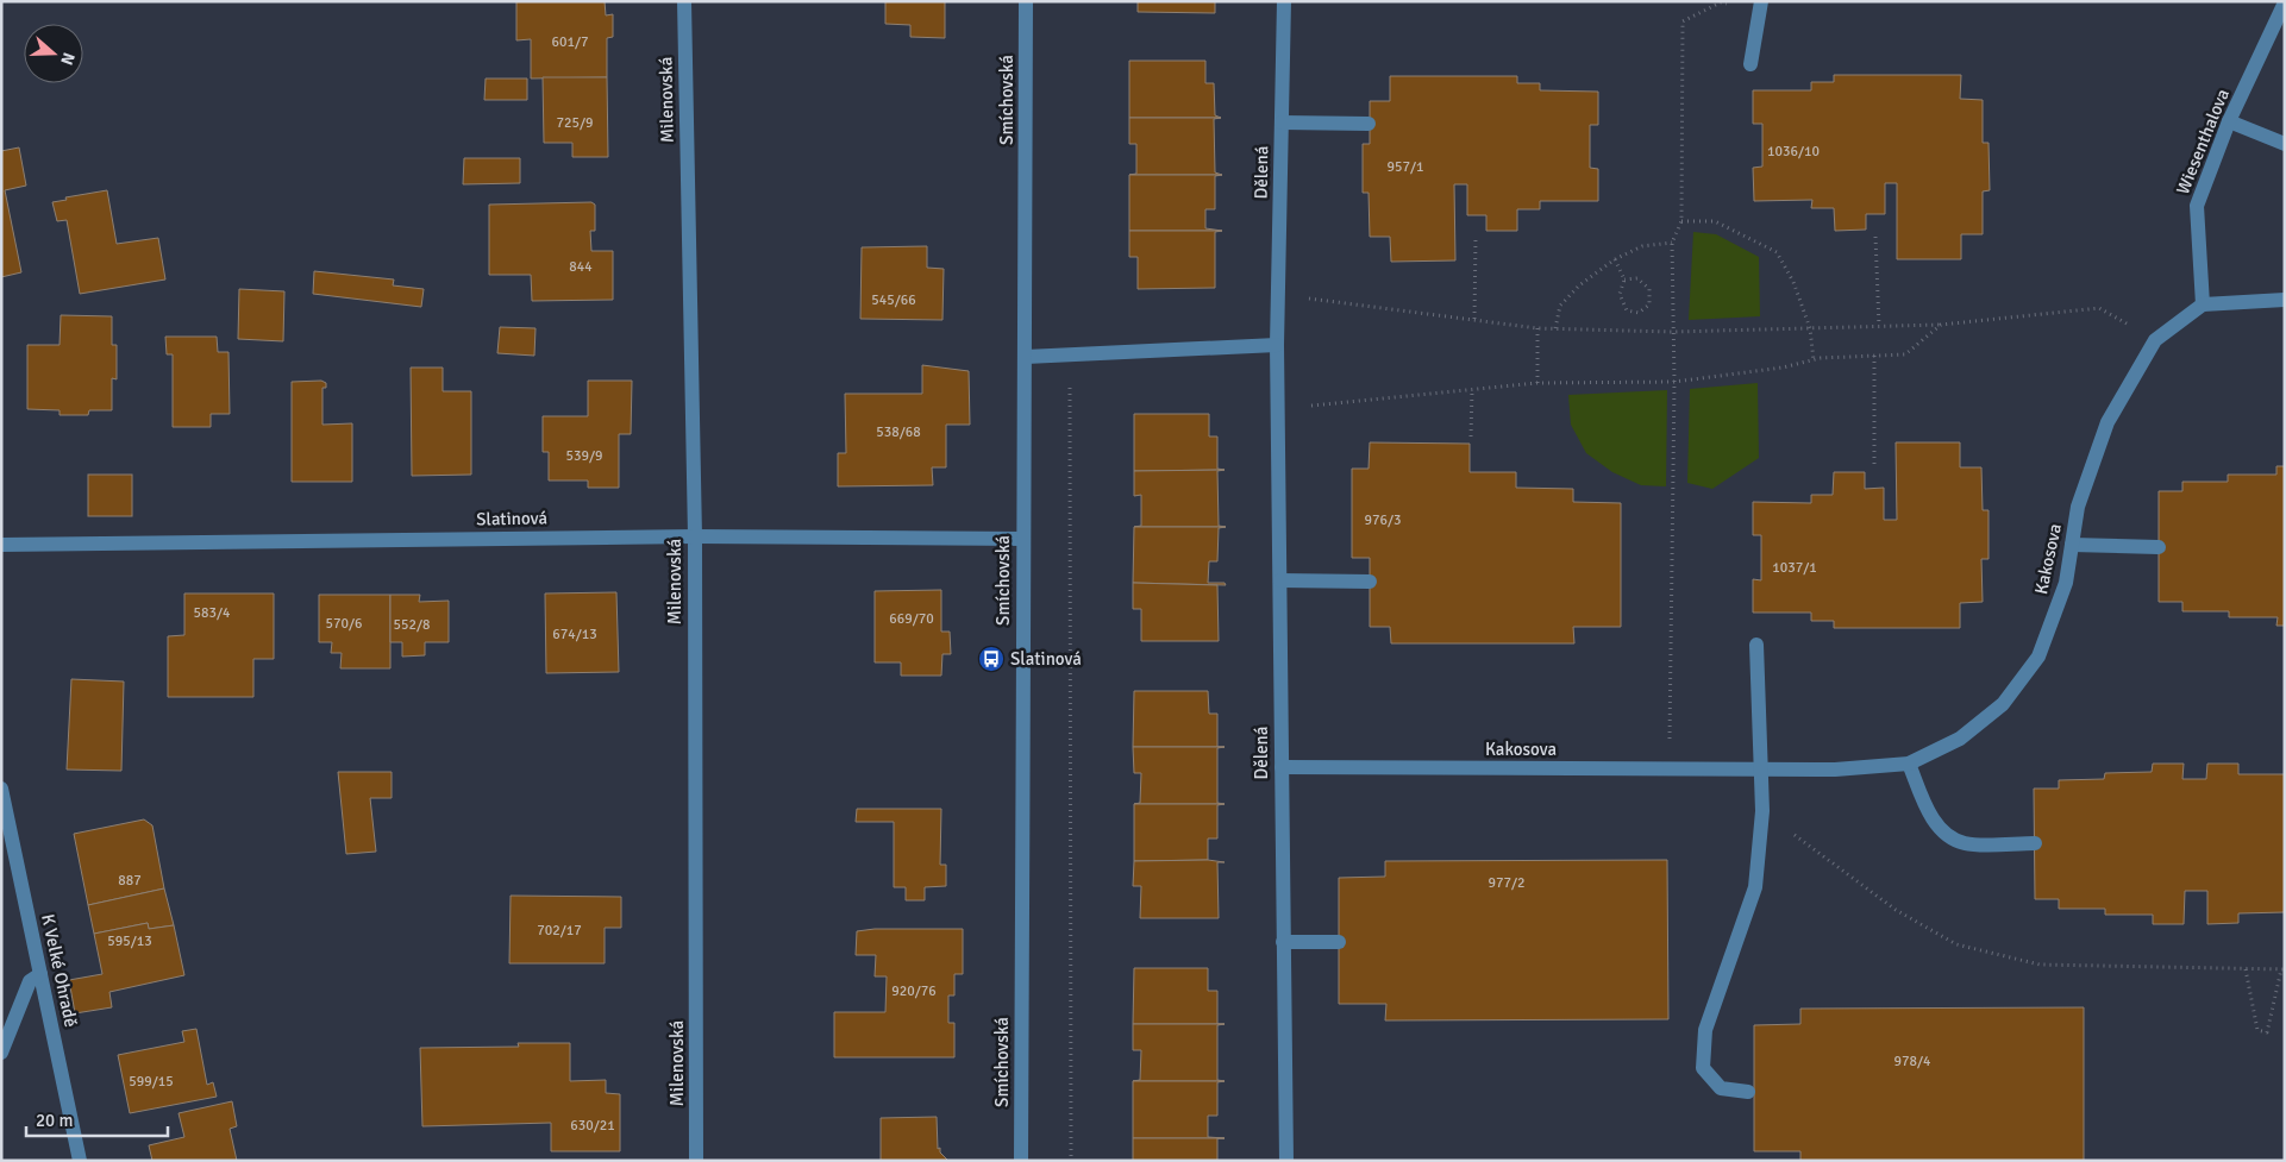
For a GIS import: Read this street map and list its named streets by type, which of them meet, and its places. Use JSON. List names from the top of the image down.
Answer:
{
  "streets": {
    "street": [
      "Milenovská",
      "Smíchovská",
      "Wiesenthalova",
      "Dělená",
      "Slatinová",
      "Kakosova",
      "K Velké Ohradě"
    ]
  },
  "crossings": [
    ["Milenovská", "Slatinová"],
    ["Smíchovská", "Slatinová"],
    ["Wiesenthalova", "Kakosova"],
    ["Dělená", "Kakosova"]
  ],
  "places": {
    "bus stop": ["Slatinová"]
  },
  "house_numbers": [
    "601/7",
    "725/9",
    "1036/10",
    "957/1",
    "844",
    "545/66",
    "538/68",
    "539/9",
    "976/3",
    "1037/1",
    "583/4",
    "669/70",
    "570/6",
    "552/8",
    "674/13",
    "887",
    "977/2",
    "702/17",
    "595/13",
    "920/76",
    "978/4",
    "599/15",
    "630/21"
  ],
  "scale_bar": "20 m",
  "north": "right"
}
